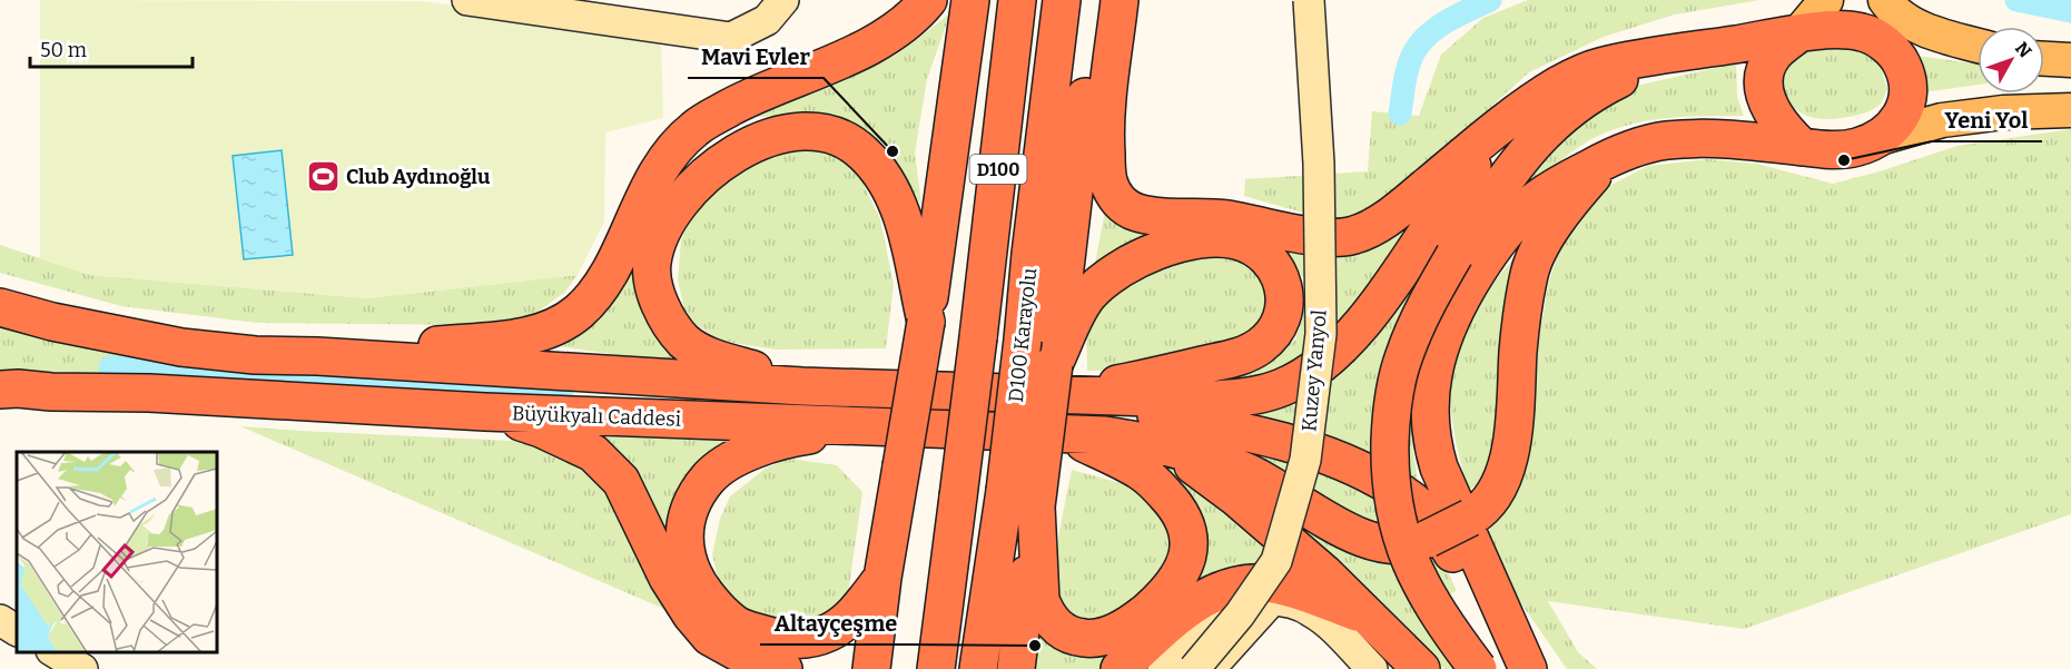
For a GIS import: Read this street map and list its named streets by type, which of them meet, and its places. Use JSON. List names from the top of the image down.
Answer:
{
  "streets": {
    "highway": ["D100", "D100 Karayolu", "Büyükyalı Caddesi"],
    "main road": ["Kuzey Yanyol"]
  },
  "places": {
    "other": ["Mavi Evler", "Yeni Yol", "Altayçeşme"],
    "sports": ["Club Aydınoğlu"]
  },
  "scale_bar": "50 m",
  "north": "top right"
}
